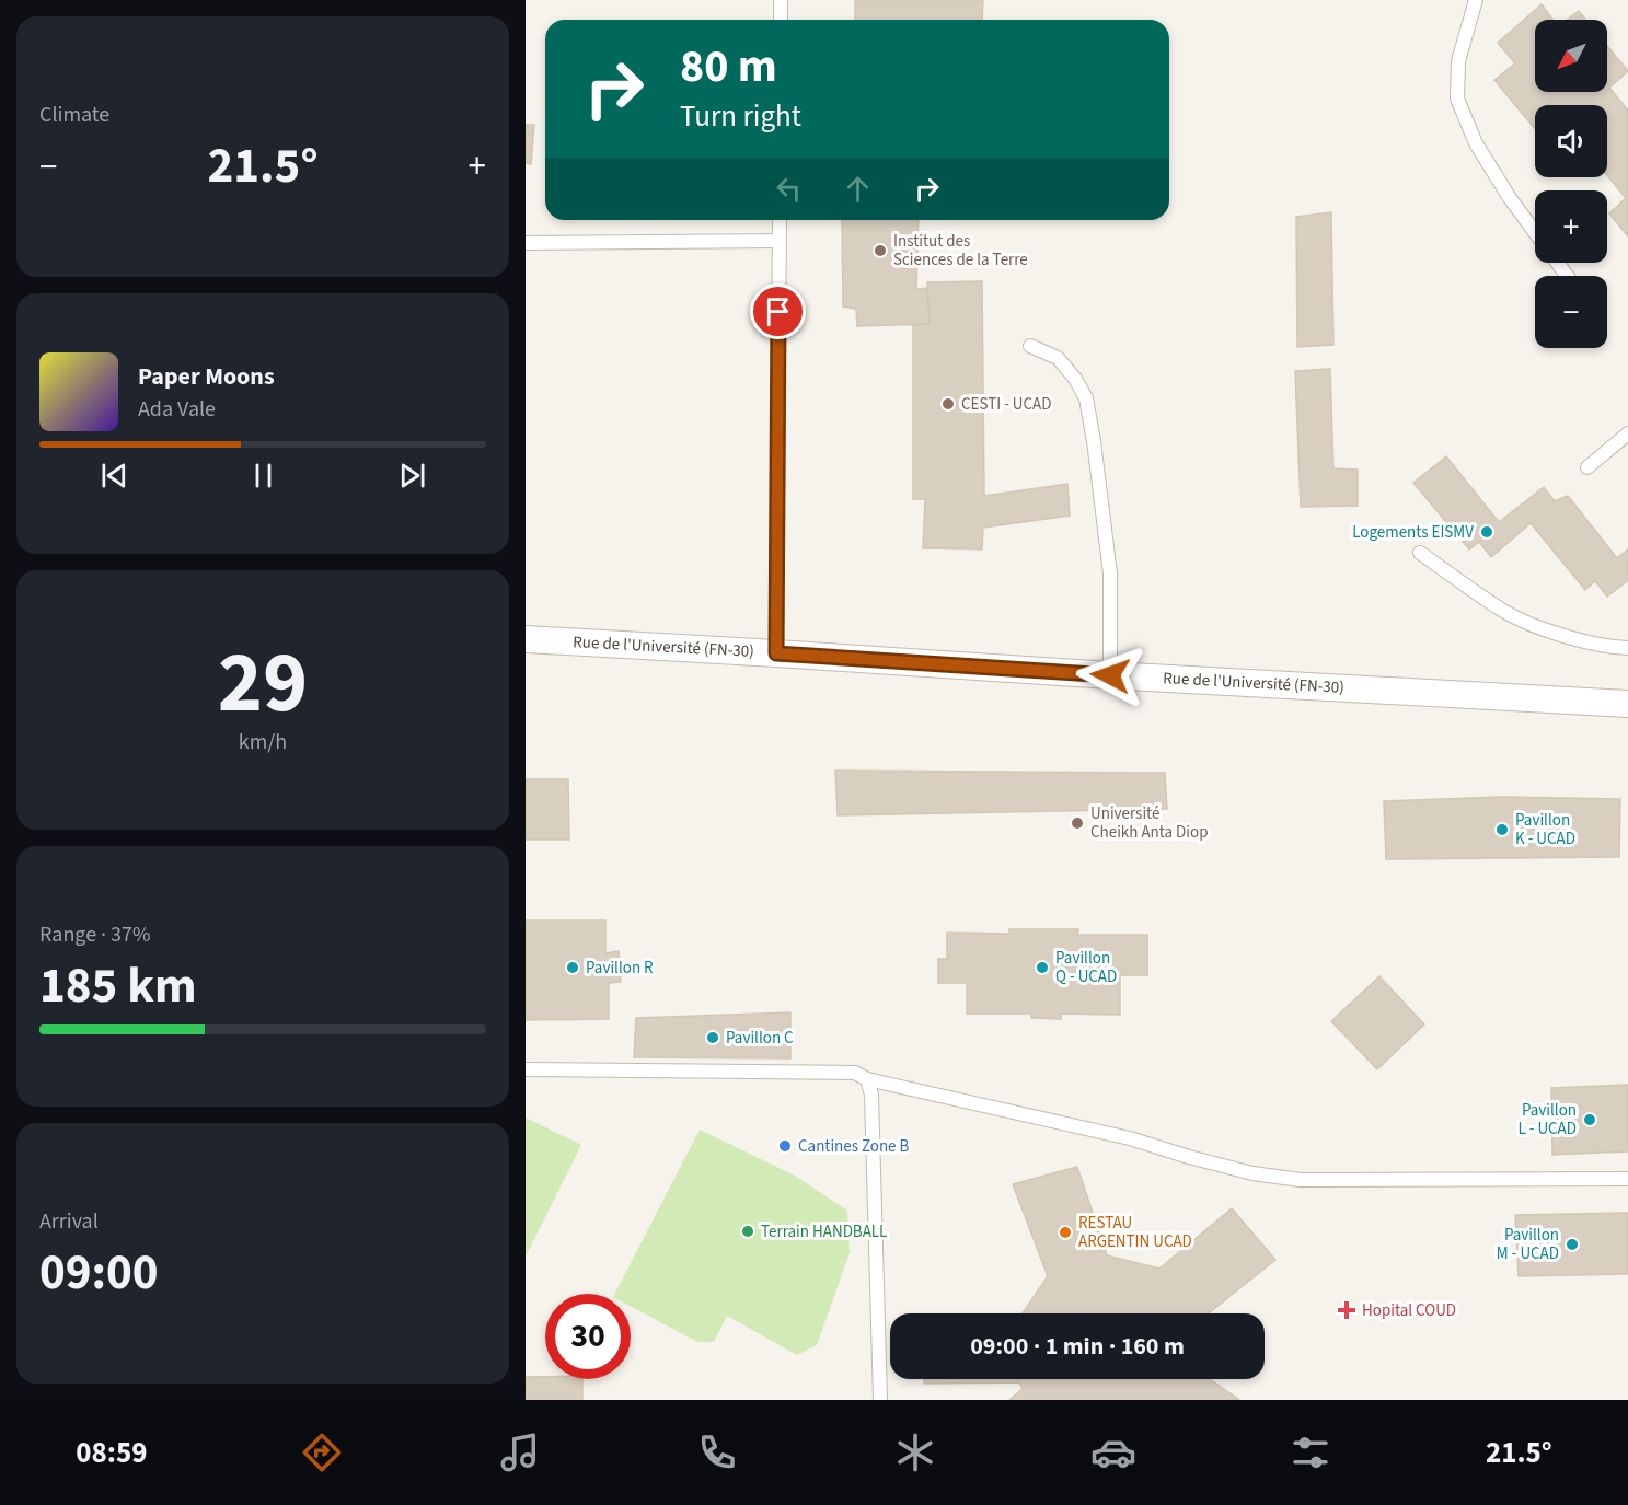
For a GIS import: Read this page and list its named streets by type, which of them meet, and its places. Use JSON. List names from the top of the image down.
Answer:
{
  "streets": {
    "street": ["Rue de l'Université (FN-30)"]
  },
  "places": {
    "other": [
      "Institut des Sciences de la Terre",
      "CESTI - UCAD",
      "Logements EISMV",
      "Université Cheikh Anta Diop",
      "Pavillon K - UCAD",
      "Pavillon R",
      "Pavillon Q - UCAD",
      "Pavillon C",
      "Pavillon L - UCAD",
      "Cantines Zone B",
      "Terrain HANDBALL",
      "RESTAU ARGENTIN UCAD",
      "Pavillon M - UCAD"
    ],
    "health": ["Hopital COUD"]
  },
  "north": "bottom left",
  "page": {
    "tile": [
      "Climate",
      ["29", "km/h"],
      ["Range · 37%", "185 km"],
      ["Arrival", "09:00"]
    ],
    "map_buttons": ["+", "−"],
    "turn": ["80 m", "Turn right"],
    "heat": ["−", "21.5°", "+"],
    "song": ["Paper Moons", "Ada Vale"],
    "limit": "30",
    "trip": "09:00 · 1 min · 160 m",
    "tabs": ["08:59", "21.5°"]
  }
}
